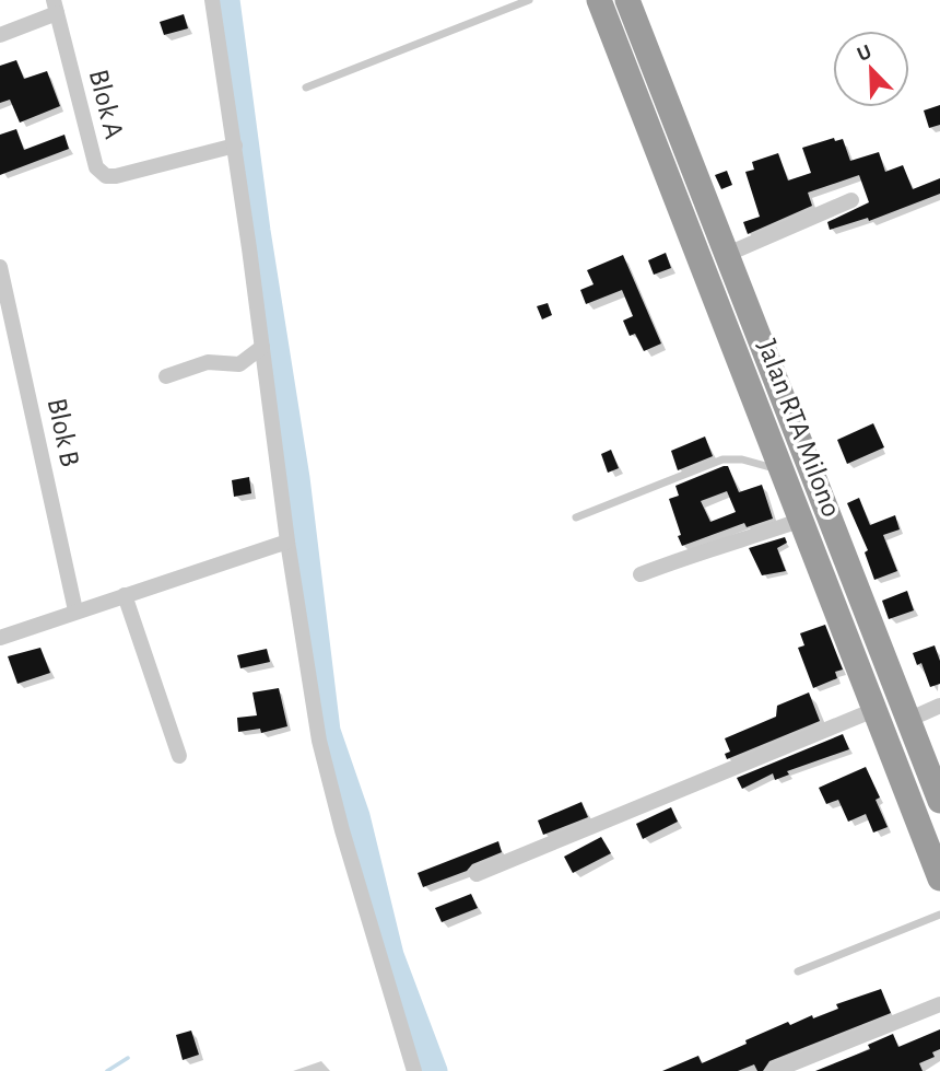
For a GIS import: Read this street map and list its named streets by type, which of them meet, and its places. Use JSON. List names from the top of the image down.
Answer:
{
  "streets": {
    "highway": ["Jalan RTA Milono"],
    "street": ["Blok A", "Blok B"]
  },
  "north": "top left"
}
